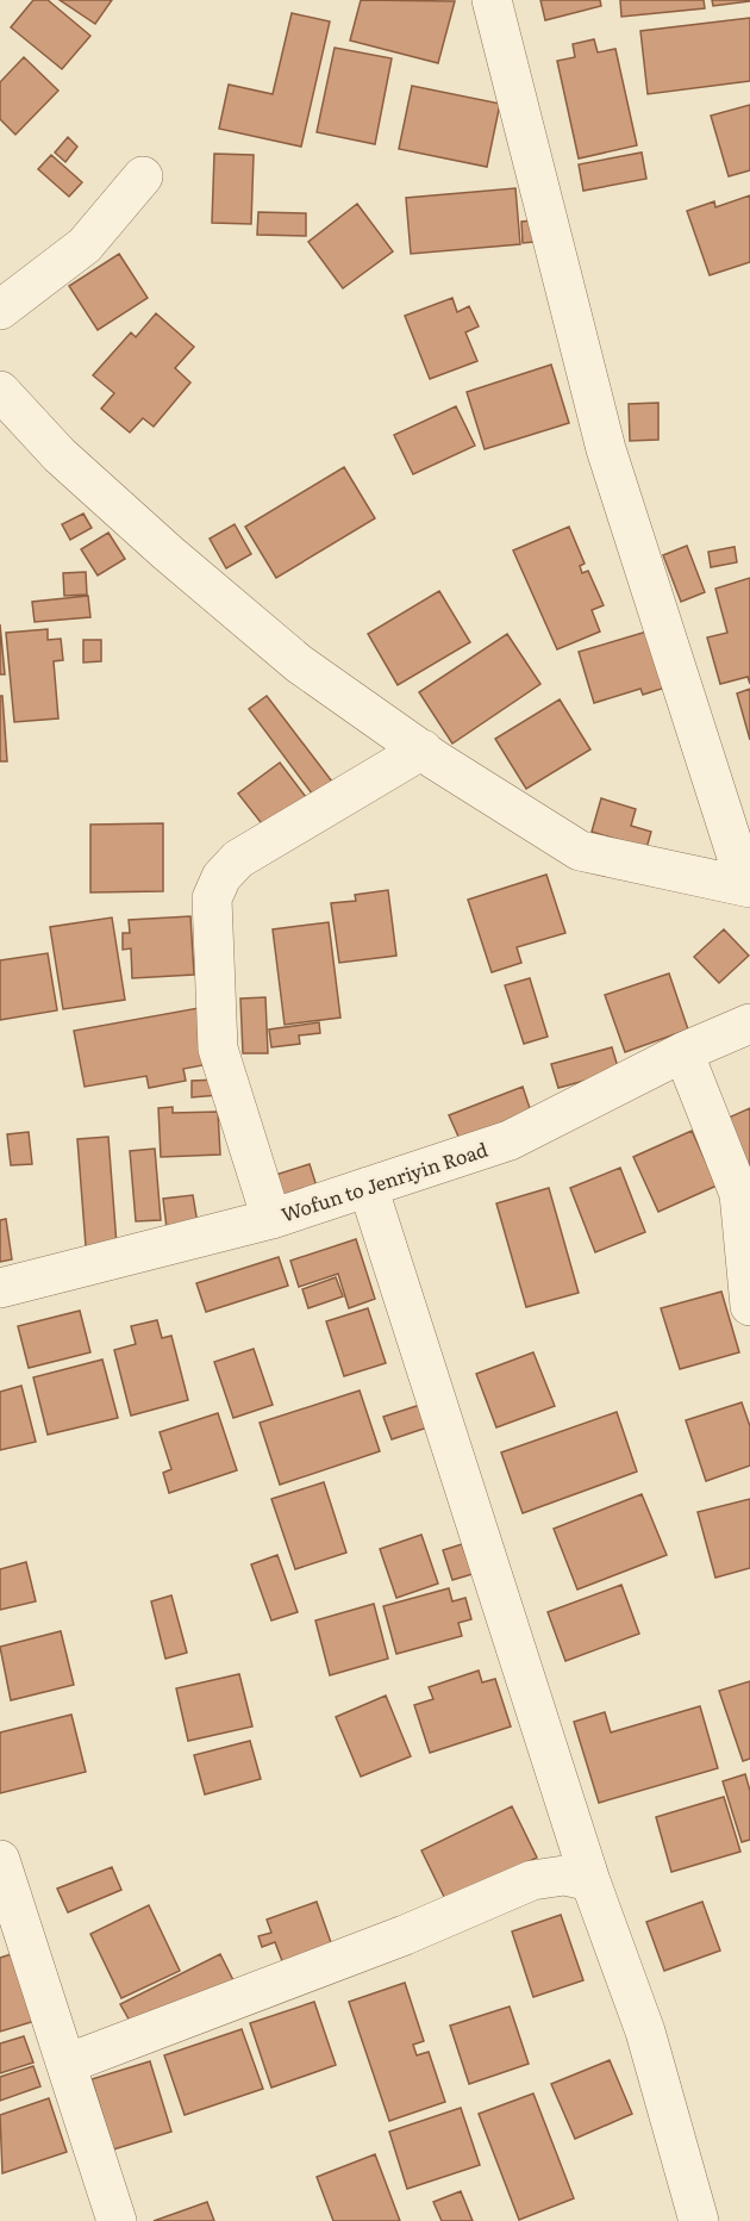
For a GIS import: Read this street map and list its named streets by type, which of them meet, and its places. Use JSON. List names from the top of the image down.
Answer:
{
  "streets": {
    "street": ["Wofun to Jenriyin Road"]
  }
}
